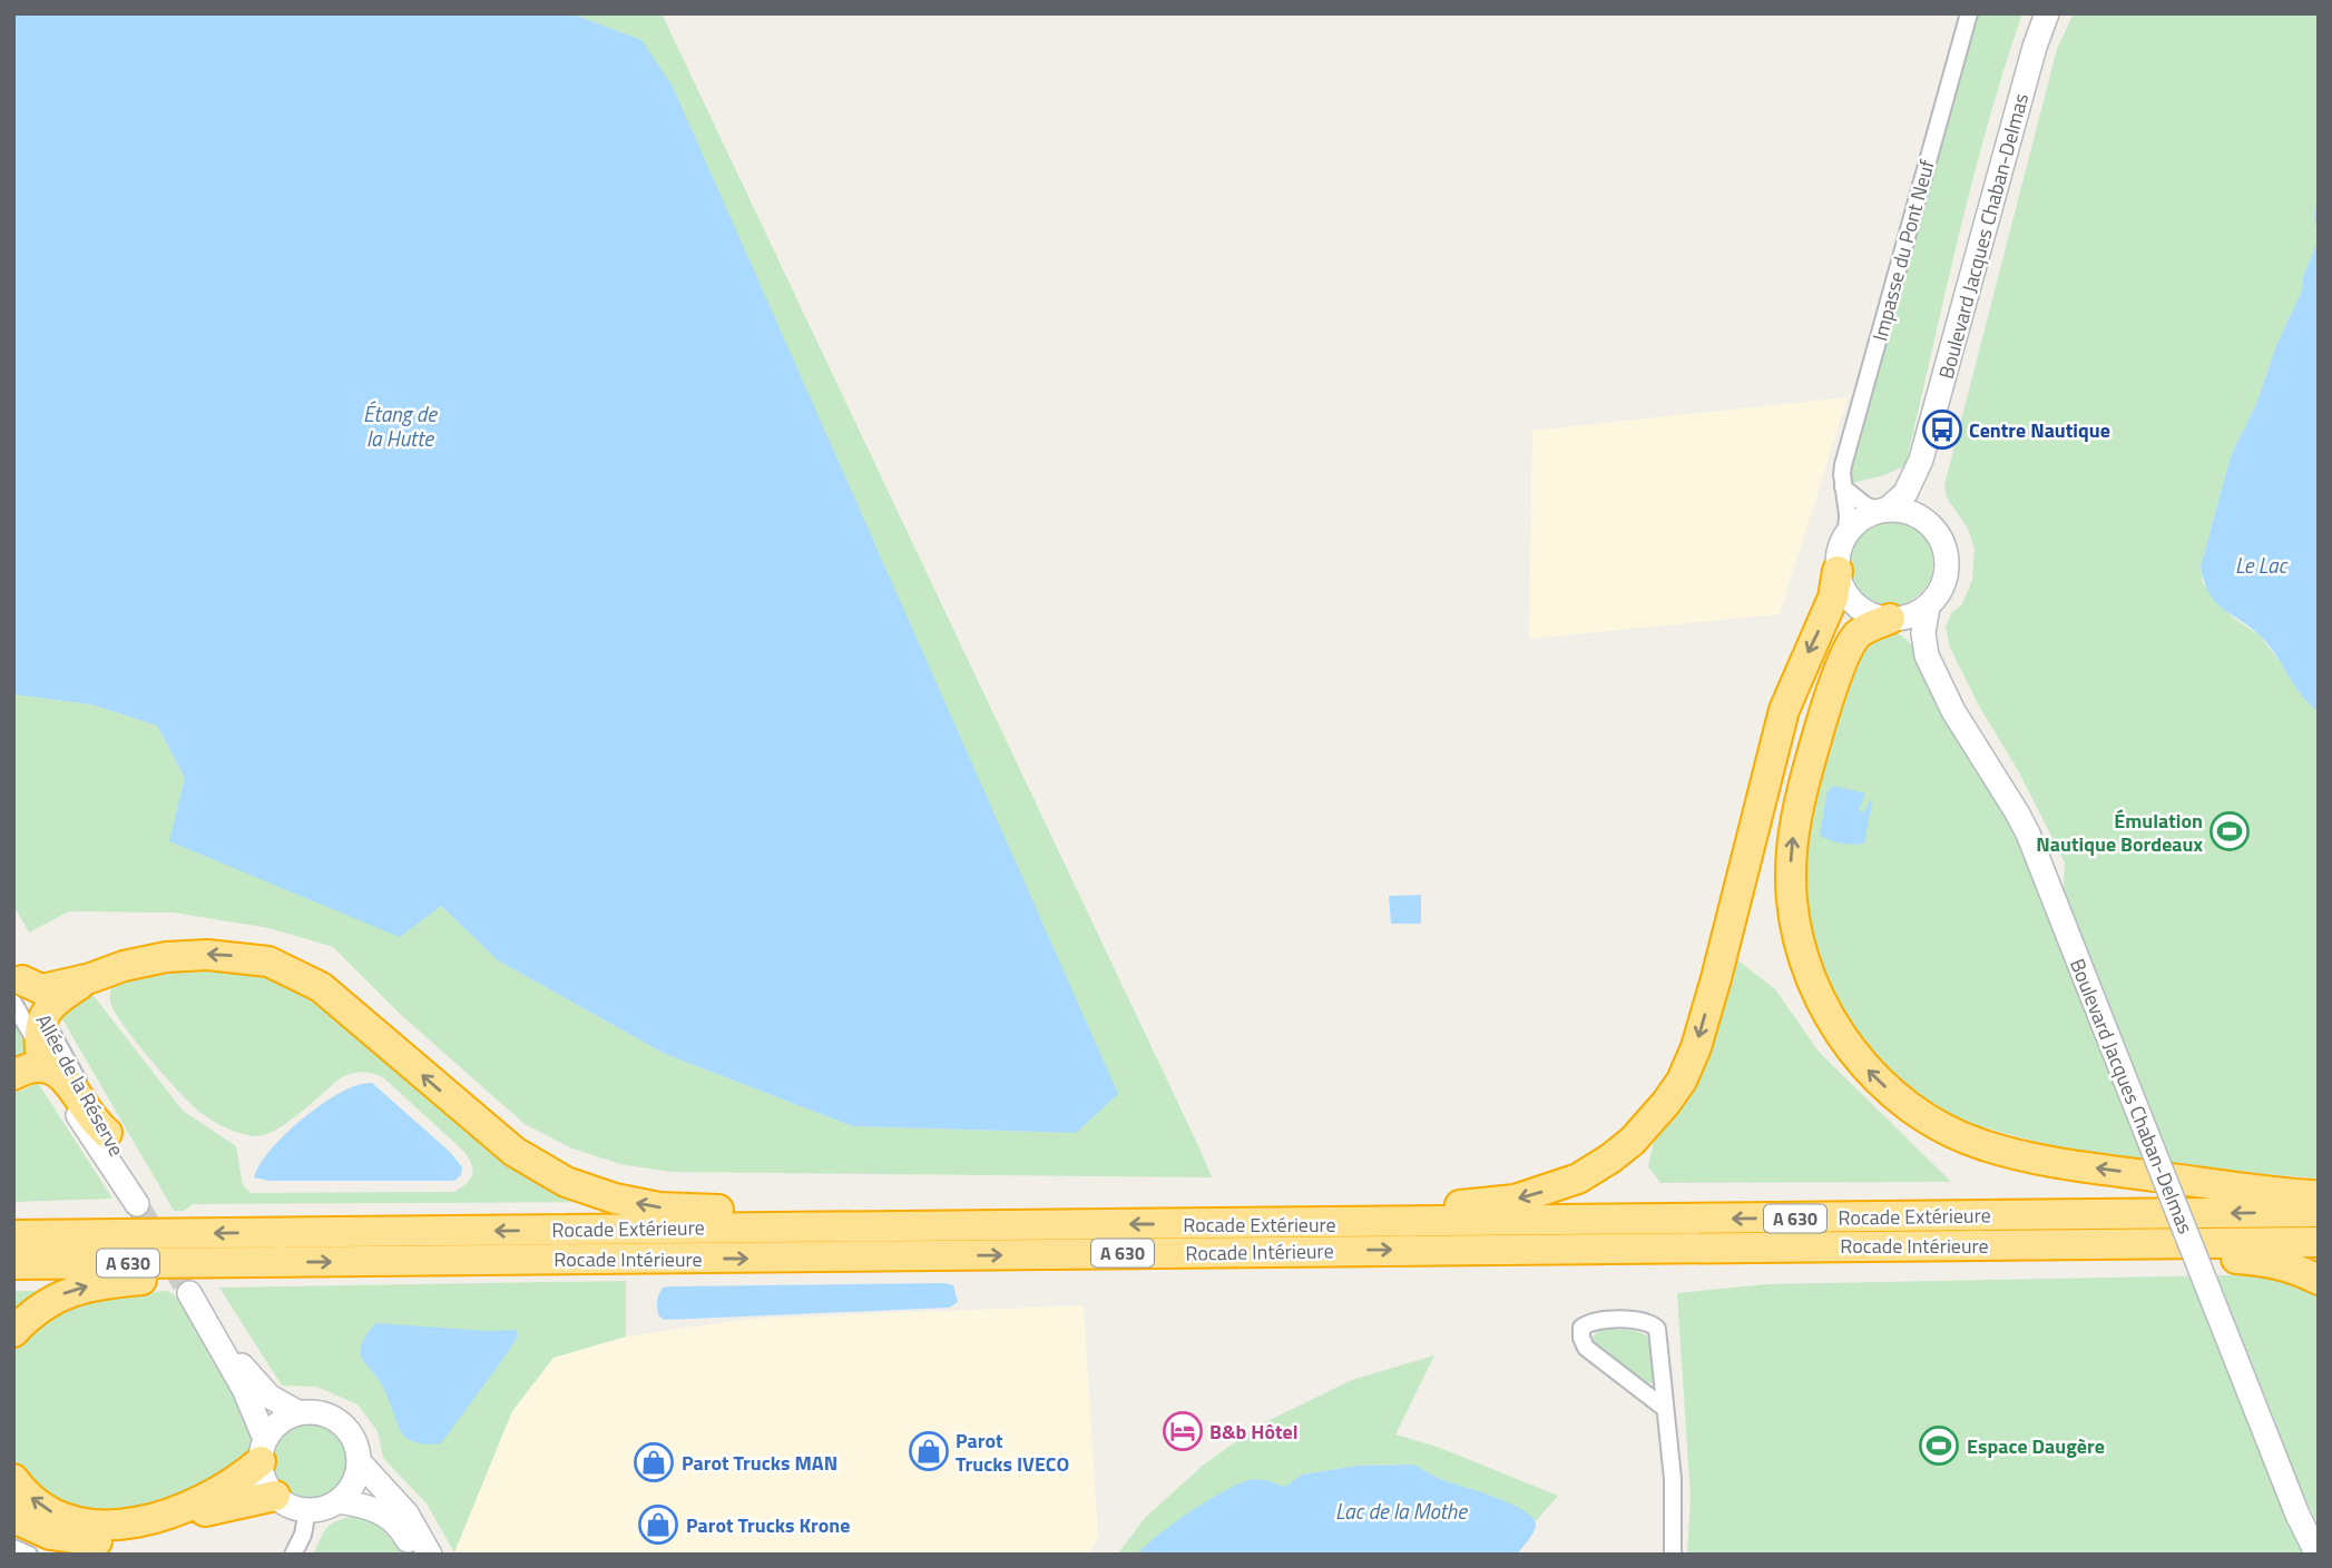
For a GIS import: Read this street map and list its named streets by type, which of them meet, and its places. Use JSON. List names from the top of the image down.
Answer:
{
  "streets": {
    "highway": ["Rocade Extérieure", "A 630", "Rocade Intérieure"],
    "main road": ["Boulevard Jacques Chaban-Delmas", "Allée de la Réserve"],
    "street": ["Impasse du Pont Neuf"]
  },
  "crossings": [
    ["Boulevard Jacques Chaban-Delmas", "Impasse du Pont Neuf"]
  ],
  "water": ["Étang de la Hutte", "Le Lac", "Lac de la Mothe"],
  "places": {
    "bus stop": ["Centre Nautique"],
    "sports": ["Émulation Nautique Bordeaux", "Espace Daugère"],
    "hotel": ["B&b Hôtel"],
    "shop": ["Parot Trucks IVECO", "Parot Trucks MAN", "Parot Trucks Krone"]
  }
}
